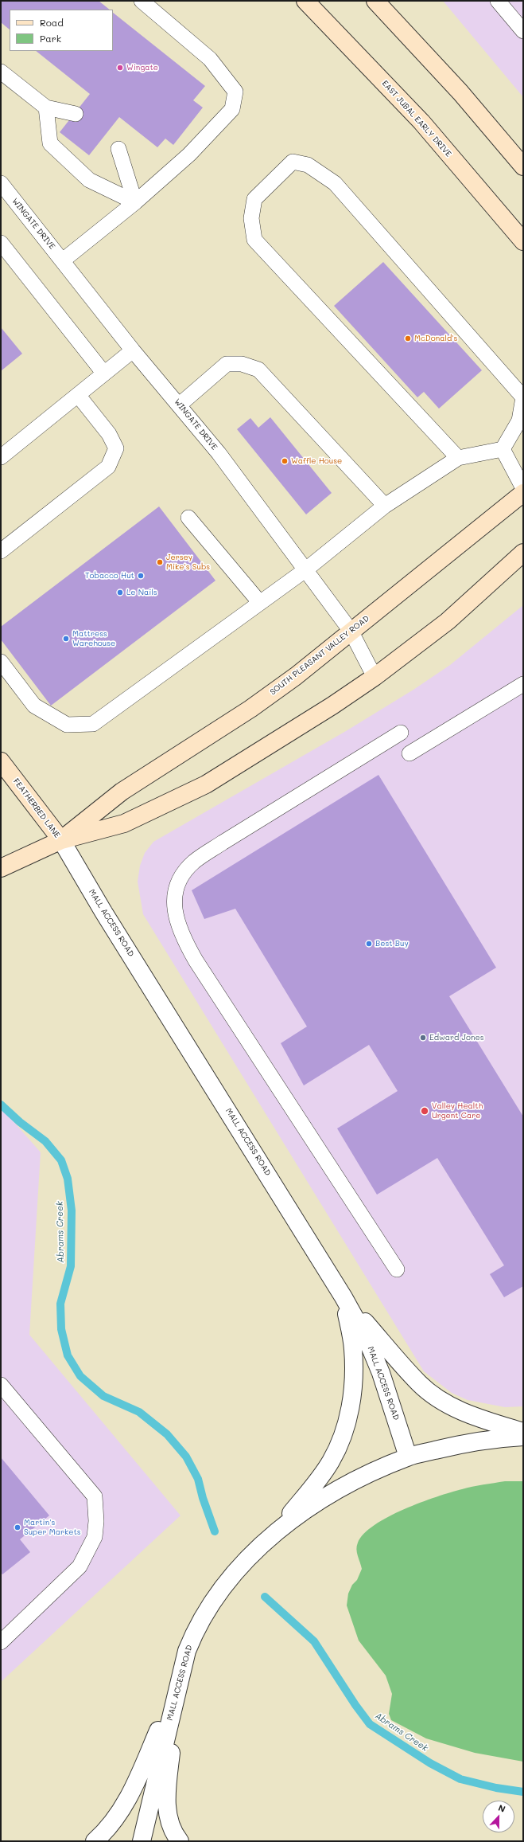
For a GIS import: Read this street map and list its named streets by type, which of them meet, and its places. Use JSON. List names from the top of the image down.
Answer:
{
  "streets": {
    "main road": ["EAST JUBAL EARLY DRIVE", "SOUTH PLEASANT VALLEY ROAD", "FEATHERBED LANE"],
    "street": ["MALL ACCESS ROAD"],
    "lane": ["WINGATE DRIVE"]
  },
  "crossings": [
    ["WINGATE DRIVE", "SOUTH PLEASANT VALLEY ROAD"],
    ["SOUTH PLEASANT VALLEY ROAD", "FEATHERBED LANE"],
    ["SOUTH PLEASANT VALLEY ROAD", "MALL ACCESS ROAD"],
    ["FEATHERBED LANE", "MALL ACCESS ROAD"]
  ],
  "water": ["Abrams Creek"],
  "places": [
    "Wingate",
    "McDonald's",
    "Waffle House",
    "Jersey Mike's Subs",
    "Tobacco Hut",
    "Le Nails",
    "Mattress Warehouse",
    "Best Buy",
    "Edward Jones",
    "Valley Health Urgent Care",
    "Martin's Super Markets"
  ],
  "legend": ["Road", "Park"],
  "north": "top"
}
